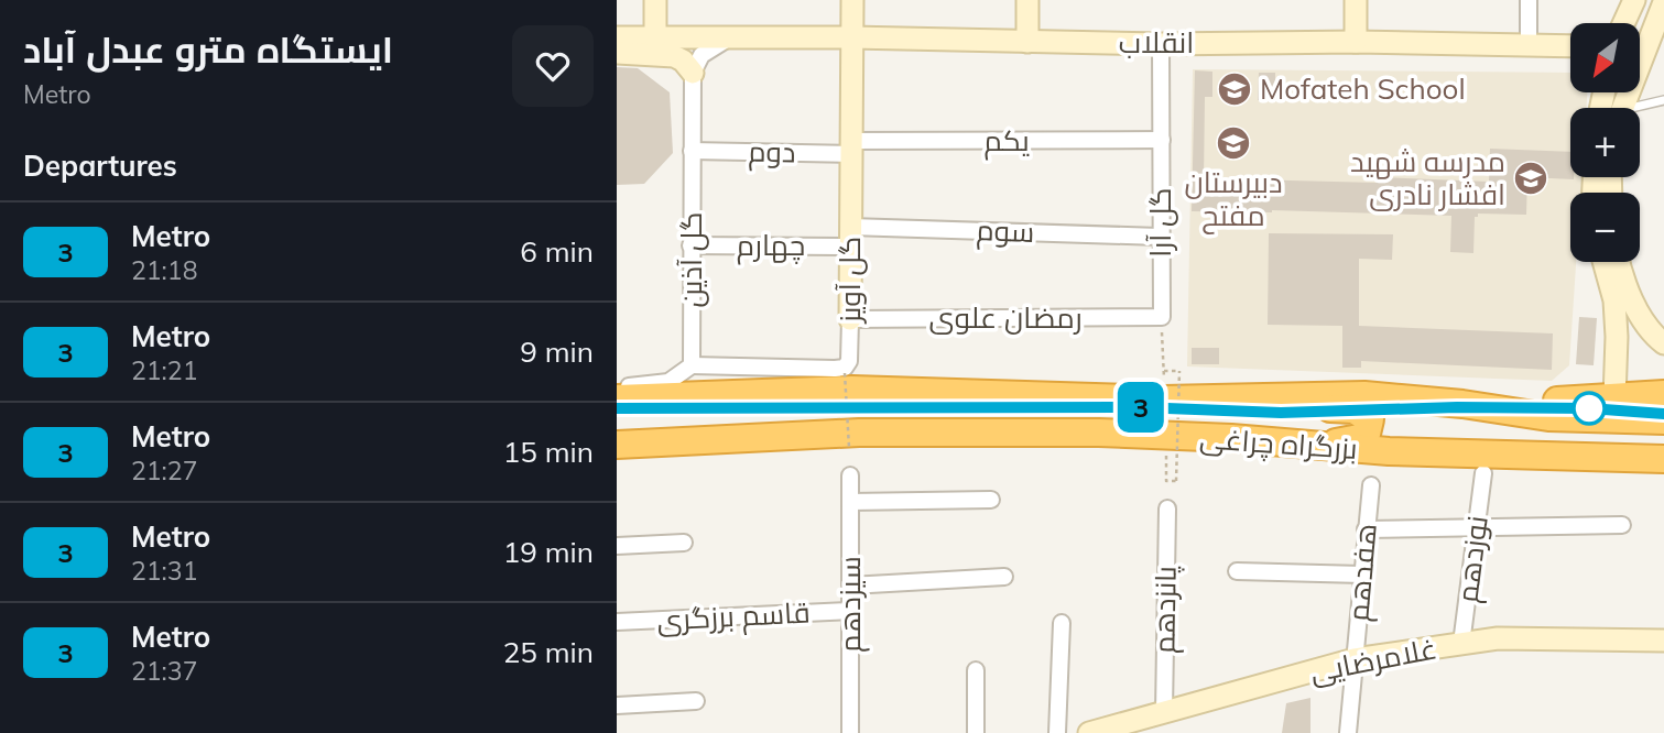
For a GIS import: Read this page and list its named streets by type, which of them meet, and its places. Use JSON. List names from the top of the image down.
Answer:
{
  "streets": {
    "highway": ["بزرگراه چراغی"],
    "street": [
      "انقلاب",
      "یکم",
      "دوم",
      "گل آرا",
      "سوم",
      "چهارم",
      "گل آذین",
      "گل آویز",
      "رمضان علوی",
      "نوزدهم",
      "هفدهم",
      "سیزدهم",
      "پانزدهم",
      "قاسم برزگری",
      "غلامرضایی"
    ]
  },
  "crossings": [
    ["انقلاب", "گل آرا"],
    ["انقلاب", "گل آویز"],
    ["یکم", "دوم"],
    ["یکم", "گل آرا"],
    ["یکم", "گل آویز"],
    ["دوم", "گل آذین"],
    ["دوم", "گل آویز"],
    ["گل آرا", "سوم"],
    ["گل آرا", "رمضان علوی"],
    ["سوم", "چهارم"],
    ["سوم", "گل آویز"],
    ["چهارم", "گل آذین"],
    ["چهارم", "گل آویز"],
    ["گل آذین", "گل آویز"],
    ["گل آویز", "رمضان علوی"],
    ["نوزدهم", "غلامرضایی"],
    ["هفدهم", "غلامرضایی"],
    ["سیزدهم", "قاسم برزگری"],
    ["پانزدهم", "غلامرضایی"]
  ],
  "places": {
    "school or university": ["Mofateh School", "دبیرستان مفتح", "مدرسه شهید افشار نادری"]
  },
  "lines": ["metro line 3"],
  "north": "bottom left",
  "page": {
    "heading": [
      ["ایستگاه مترو عبدل آباد", "Metro"],
      "Departures"
    ],
    "on_map": "3",
    "map_buttons": ["+", "−"],
    "list": [
      {
        "mark": "3",
        "name": "Metro",
        "note": "21:18",
        "value": "6 min"
      },
      {
        "mark": "3",
        "name": "Metro",
        "note": "21:21",
        "value": "9 min"
      },
      {
        "mark": "3",
        "name": "Metro",
        "note": "21:27",
        "value": "15 min"
      },
      {
        "mark": "3",
        "name": "Metro",
        "note": "21:31",
        "value": "19 min"
      },
      {
        "mark": "3",
        "name": "Metro",
        "note": "21:37",
        "value": "25 min"
      }
    ]
  }
}
